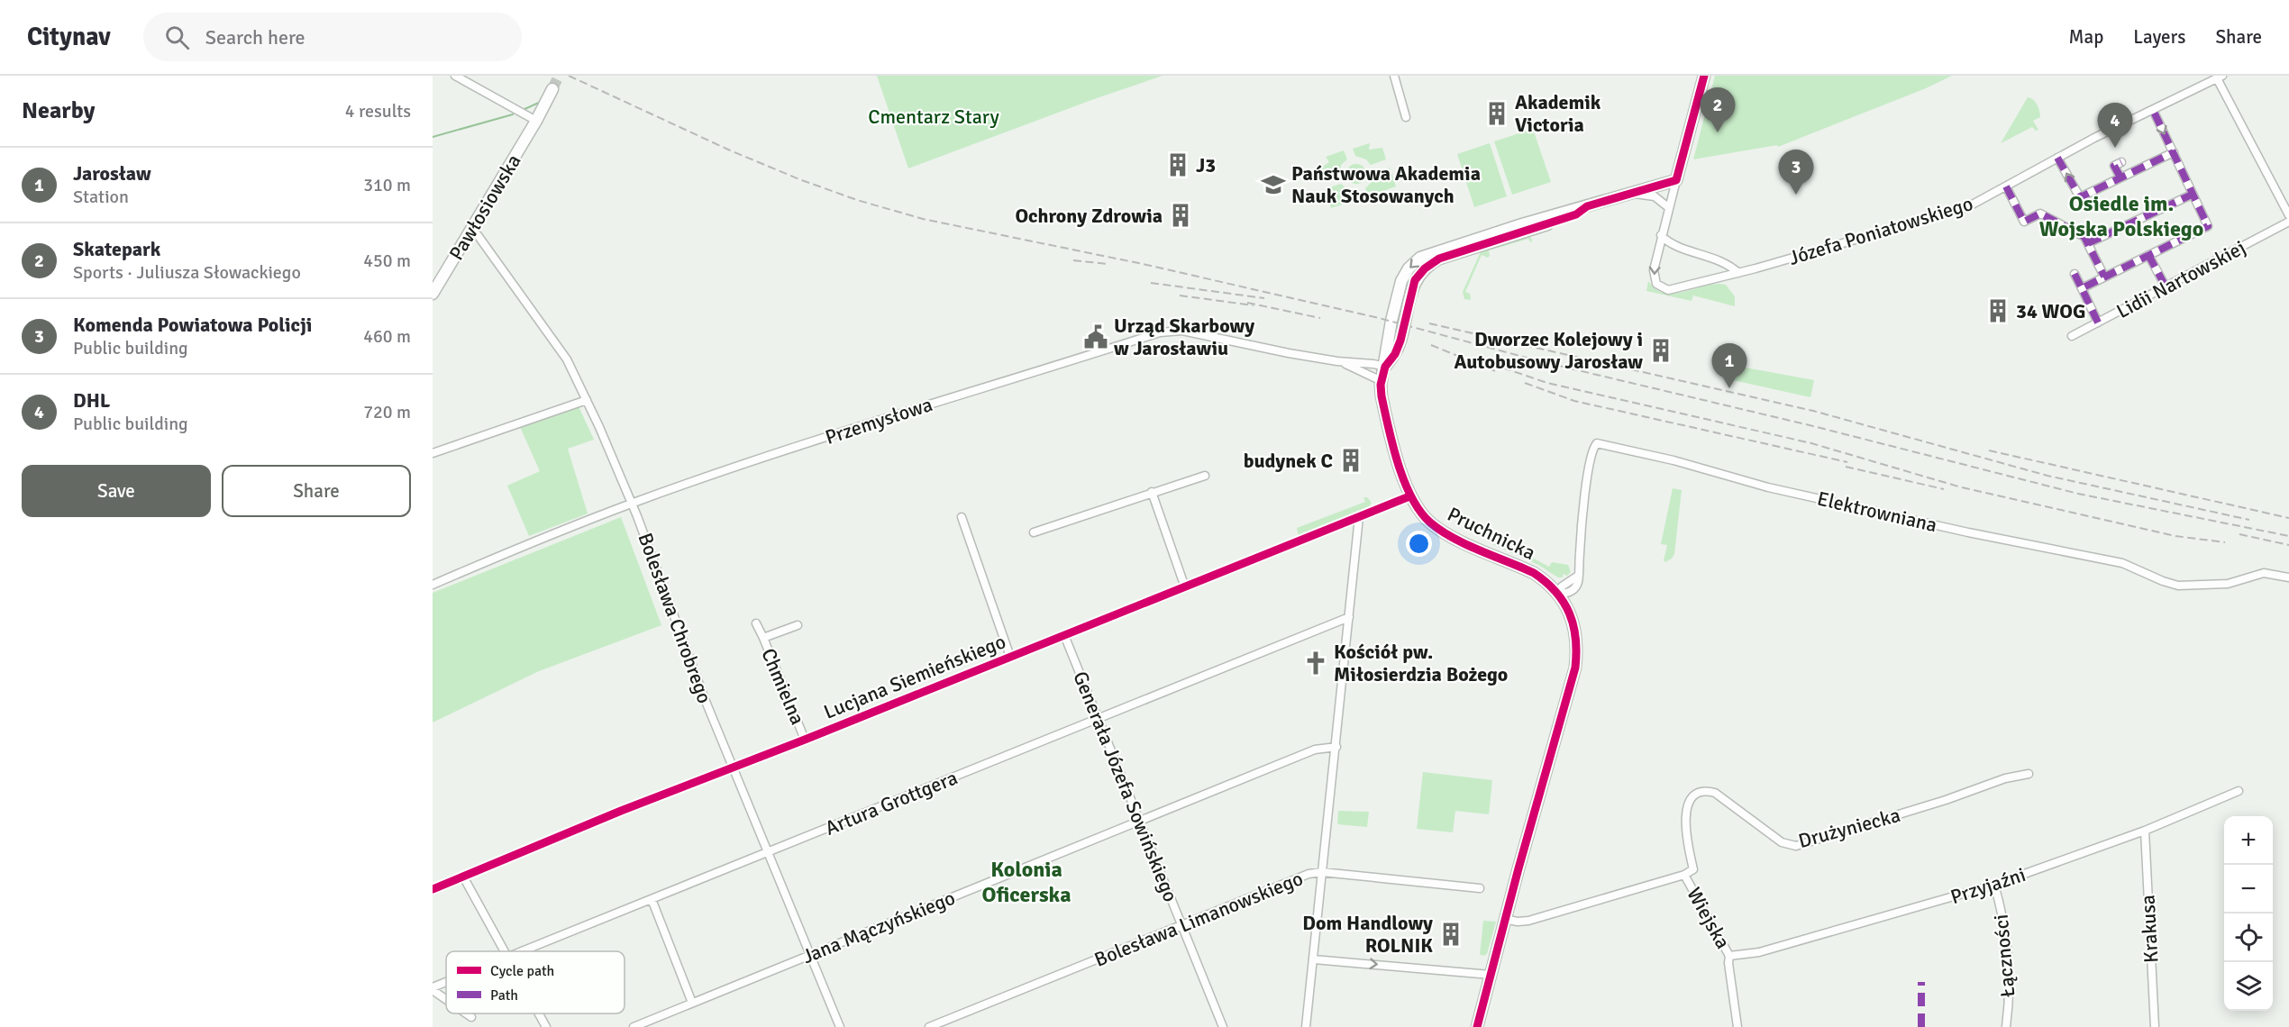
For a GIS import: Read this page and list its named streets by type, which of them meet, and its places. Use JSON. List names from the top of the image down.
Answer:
{
  "streets": {
    "main road": ["Pawłosiowska", "Pruchnicka"],
    "street": [
      "Józefa Poniatowskiego",
      "Lidii Nartowskiej",
      "Przemysłowa",
      "Elektrowniana",
      "Bolesława Chrobrego",
      "Lucjana Siemieńskiego",
      "Chmielna",
      "Generała Józefa Sowińskiego",
      "Artura Grottgera",
      "Drużyniecka",
      "Przyjaźni",
      "Wiejska",
      "Bolesława Limanowskiego",
      "Jana Mączyńskiego",
      "Krakusa",
      "Łączności"
    ]
  },
  "crossings": [
    ["Pawłosiowska", "Bolesława Chrobrego"],
    ["Przemysłowa", "Bolesława Chrobrego"],
    ["Elektrowniana", "Pruchnicka"],
    ["Pruchnicka", "Lucjana Siemieńskiego"],
    ["Bolesława Chrobrego", "Lucjana Siemieńskiego"],
    ["Bolesława Chrobrego", "Artura Grottgera"],
    ["Bolesława Chrobrego", "Jana Mączyńskiego"],
    ["Lucjana Siemieńskiego", "Chmielna"],
    ["Lucjana Siemieńskiego", "Generała Józefa Sowińskiego"],
    ["Generała Józefa Sowińskiego", "Artura Grottgera"],
    ["Generała Józefa Sowińskiego", "Bolesława Limanowskiego"],
    ["Generała Józefa Sowińskiego", "Jana Mączyńskiego"],
    ["Drużyniecka", "Wiejska"],
    ["Przyjaźni", "Wiejska"],
    ["Przyjaźni", "Krakusa"],
    ["Przyjaźni", "Łączności"]
  ],
  "districts": ["Osiedle im. Wojska Polskiego", "Kolonia Oficerska"],
  "parks": ["Cmentarz Stary"],
  "places": {
    "building": [
      "Akademik Victoria",
      "J3",
      "Ochrony Zdrowia",
      "34 WOG",
      "Dworzec Kolejowy i Autobusowy Jarosław",
      "budynek C",
      "Dom Handlowy ROLNIK"
    ],
    "school or university": ["Państwowa Akademia Nauk Stosowanych"],
    "public building": ["Urząd Skarbowy w Jarosławiu"],
    "church": ["Kościół pw. Miłosierdzia Bożego"]
  },
  "legend": ["Cycle path", "Path"],
  "page": {
    "header": "Citynav",
    "search": "Search here",
    "nav": ["Map", "Layers", "Share"],
    "heading": ["Nearby", "4 results"],
    "pins": [
      "2",
      "4",
      "3",
      "1"
    ],
    "list": [
      {
        "mark": "1",
        "name": "Jarosław",
        "note": "Station",
        "value": "310 m"
      },
      {
        "mark": "2",
        "name": "Skatepark",
        "note": "Sports · Juliusza Słowackiego",
        "value": "450 m"
      },
      {
        "mark": "3",
        "name": "Komenda Powiatowa Policji",
        "note": "Public building",
        "value": "460 m"
      },
      {
        "mark": "4",
        "name": "DHL",
        "note": "Public building",
        "value": "720 m"
      }
    ],
    "buttons": ["Save", "Share"],
    "map_buttons": ["+", "−"]
  }
}
